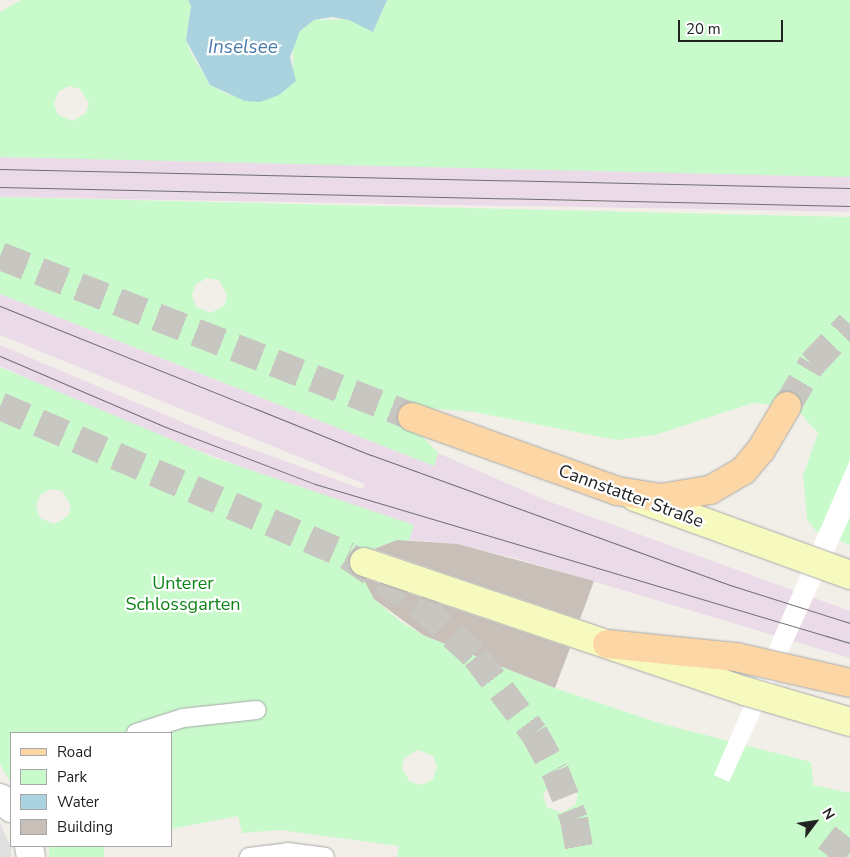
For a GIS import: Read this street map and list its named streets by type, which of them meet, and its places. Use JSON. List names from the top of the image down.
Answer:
{
  "streets": {
    "main road": ["Cannstatter Straße"]
  },
  "water": ["Inselsee"],
  "parks": ["Unterer Schlossgarten"],
  "legend": [
    "Road",
    "Park",
    "Water",
    "Building"
  ],
  "scale_bar": "20 m",
  "north": "top right"
}
